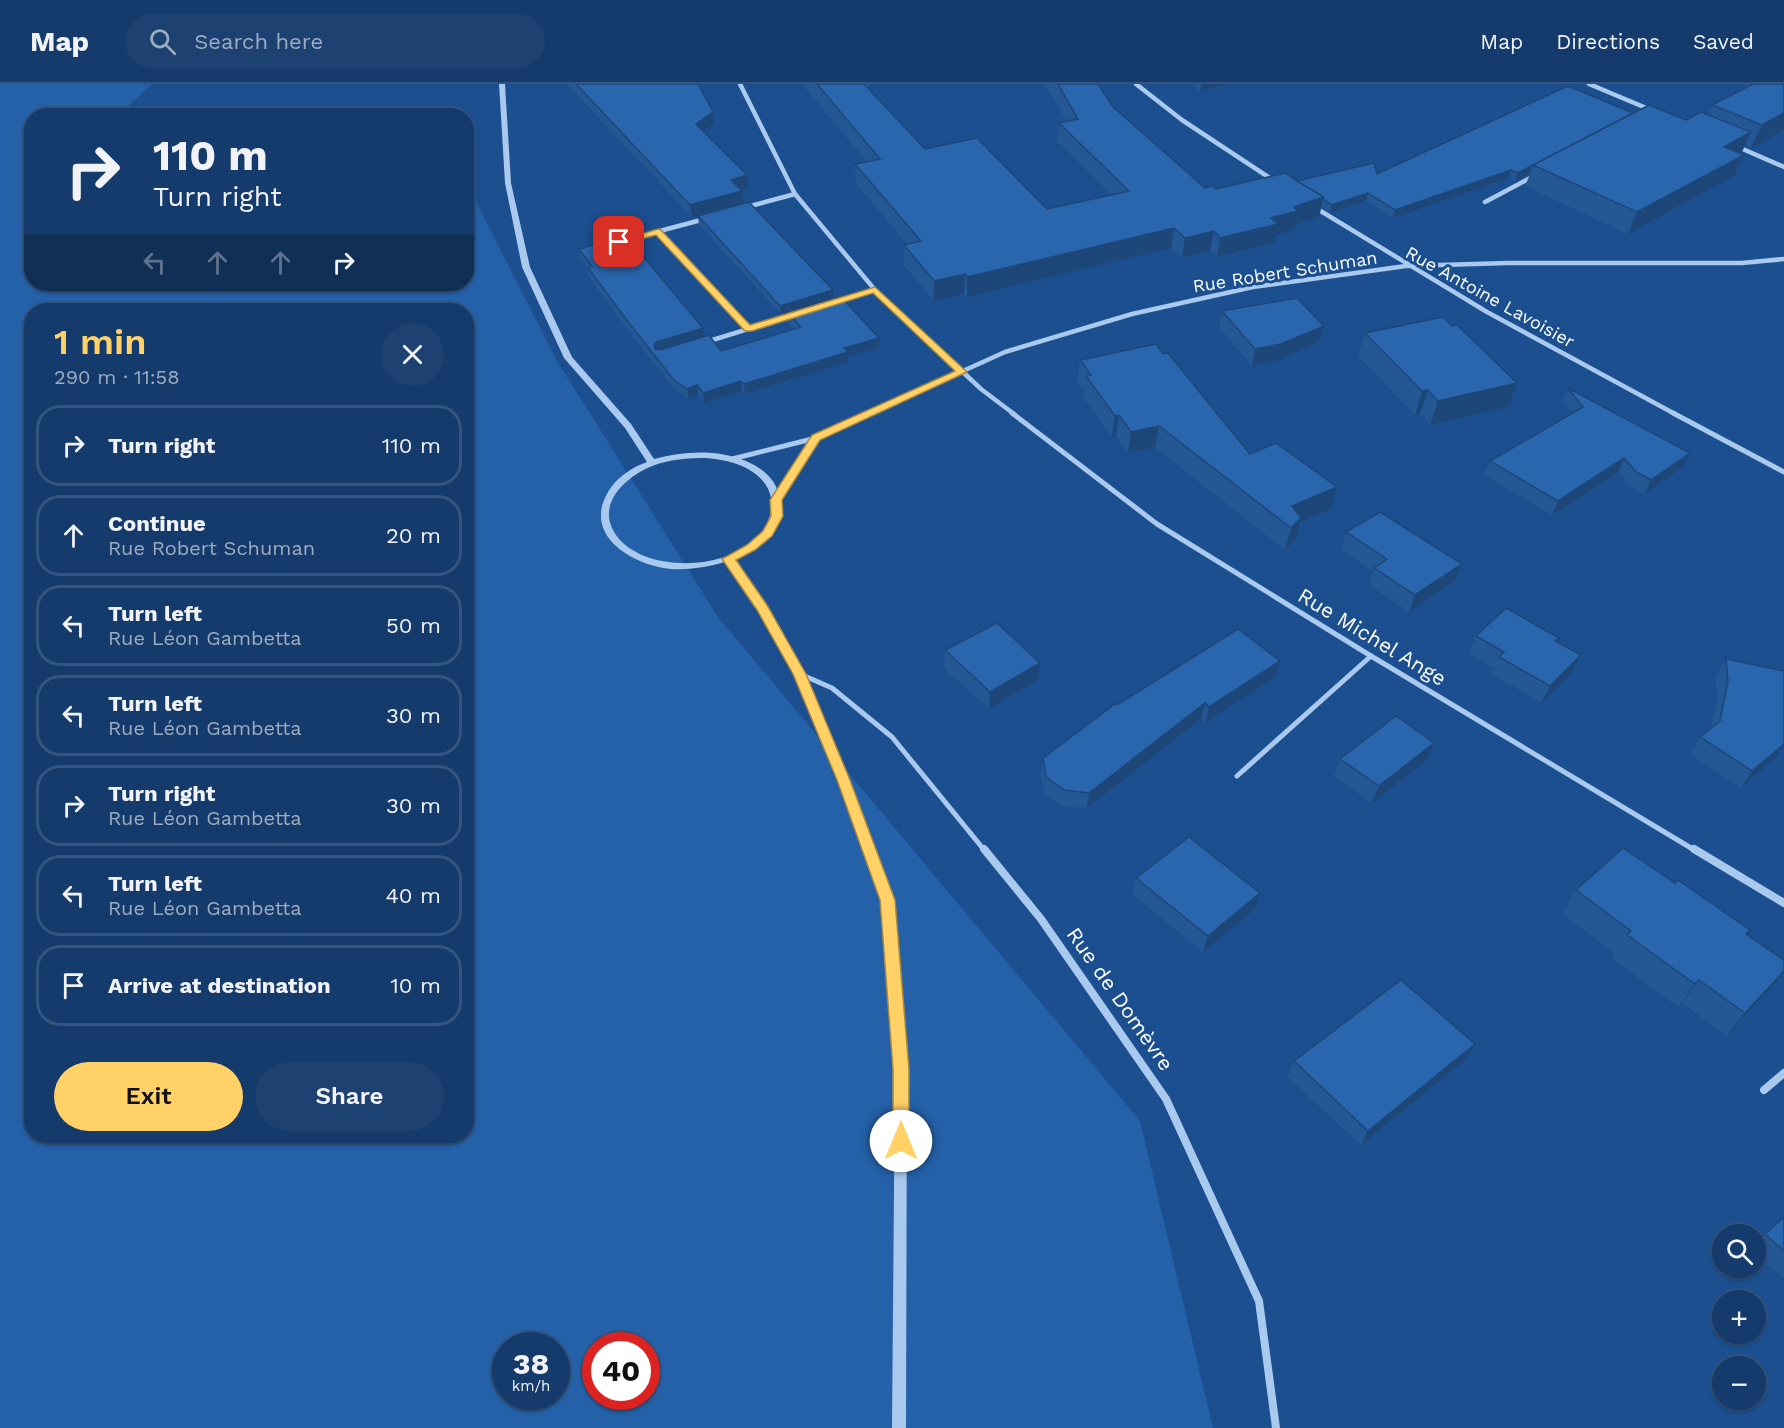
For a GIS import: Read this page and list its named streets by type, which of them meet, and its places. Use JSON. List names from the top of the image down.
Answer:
{
  "streets": {
    "street": [
      "Rue Robert Schuman",
      "Rue Antoine Lavoisier",
      "Rue Michel Ange",
      "Rue de Domèvre"
    ]
  },
  "crossings": [
    ["Rue Robert Schuman", "Rue Antoine Lavoisier"],
    ["Rue Robert Schuman", "Rue Michel Ange"]
  ],
  "page": {
    "header": "Map",
    "search": "Search here",
    "nav": ["Map", "Directions", "Saved"],
    "turn": ["110 m", "Turn right"],
    "heading": ["1 min", "290 m · 11:58"],
    "list": [
      {
        "name": "Turn right",
        "value": "110 m"
      },
      {
        "name": "Continue",
        "note": "Rue Robert Schuman",
        "value": "20 m"
      },
      {
        "name": "Turn left",
        "note": "Rue Léon Gambetta",
        "value": "50 m"
      },
      {
        "name": "Turn left",
        "note": "Rue Léon Gambetta",
        "value": "30 m"
      },
      {
        "name": "Turn right",
        "note": "Rue Léon Gambetta",
        "value": "30 m"
      },
      {
        "name": "Turn left",
        "note": "Rue Léon Gambetta",
        "value": "40 m"
      },
      {
        "name": "Arrive at destination",
        "value": "10 m"
      }
    ],
    "buttons": ["Exit", "Share"],
    "map_buttons": ["+", "−"],
    "speed": "38 km/h",
    "limit": "40"
  }
}
